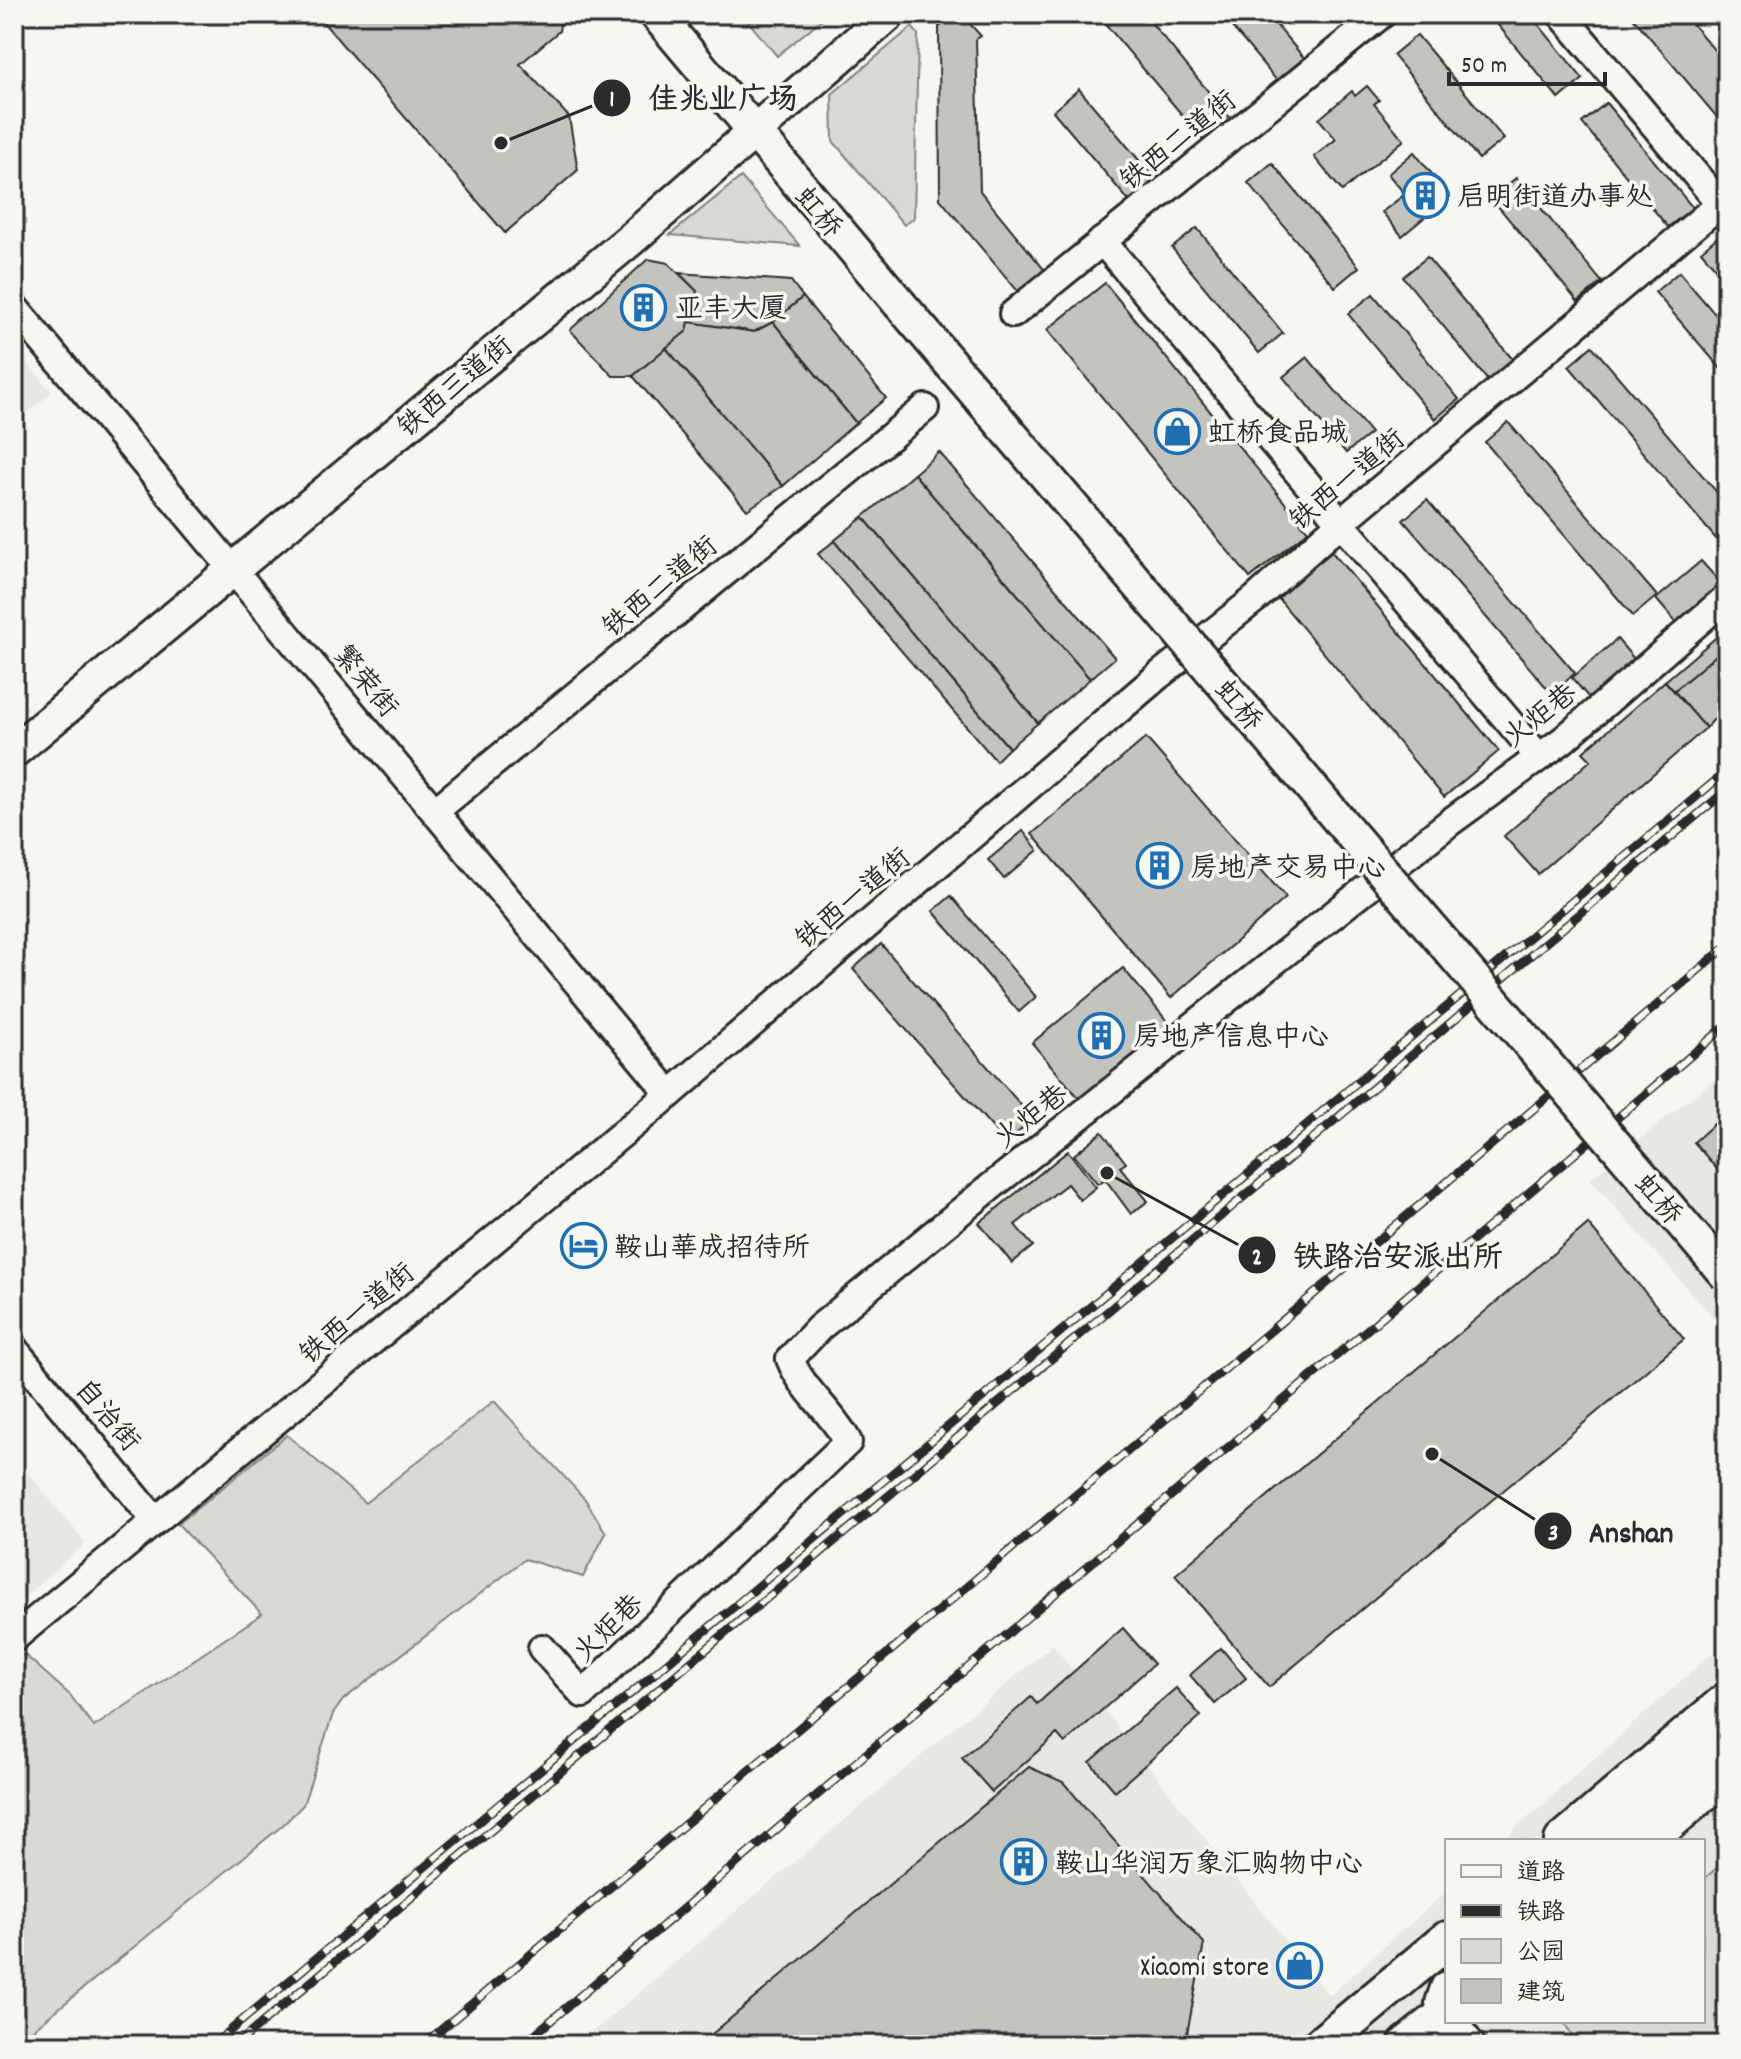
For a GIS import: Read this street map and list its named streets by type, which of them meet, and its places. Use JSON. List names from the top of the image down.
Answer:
{
  "streets": {
    "main road": ["虹桥", "铁西三道街"],
    "street": [
      "铁西二道街",
      "铁西一道街",
      "繁荣街",
      "火炬巷",
      "自治街"
    ]
  },
  "crossings": [
    ["铁西二道街", "繁荣街"],
    ["虹桥", "铁西三道街"],
    ["铁西三道街", "繁荣街"],
    ["铁西一道街", "繁荣街"],
    ["铁西一道街", "自治街"]
  ],
  "places": {
    "other": ["佳兆业广场", "铁路治安派出所", "Anshan"],
    "building": [
      "启明街道办事处",
      "亚丰大厦",
      "房地产交易中心",
      "房地产信息中心",
      "鞍山华润万象汇购物中心"
    ],
    "shop": ["虹桥食品城", "Xiaomi store"],
    "hotel": ["鞍山華成招待所"]
  },
  "legend": [
    "道路",
    "铁路",
    "公园",
    "建筑"
  ],
  "scale_bar": "50 m"
}
